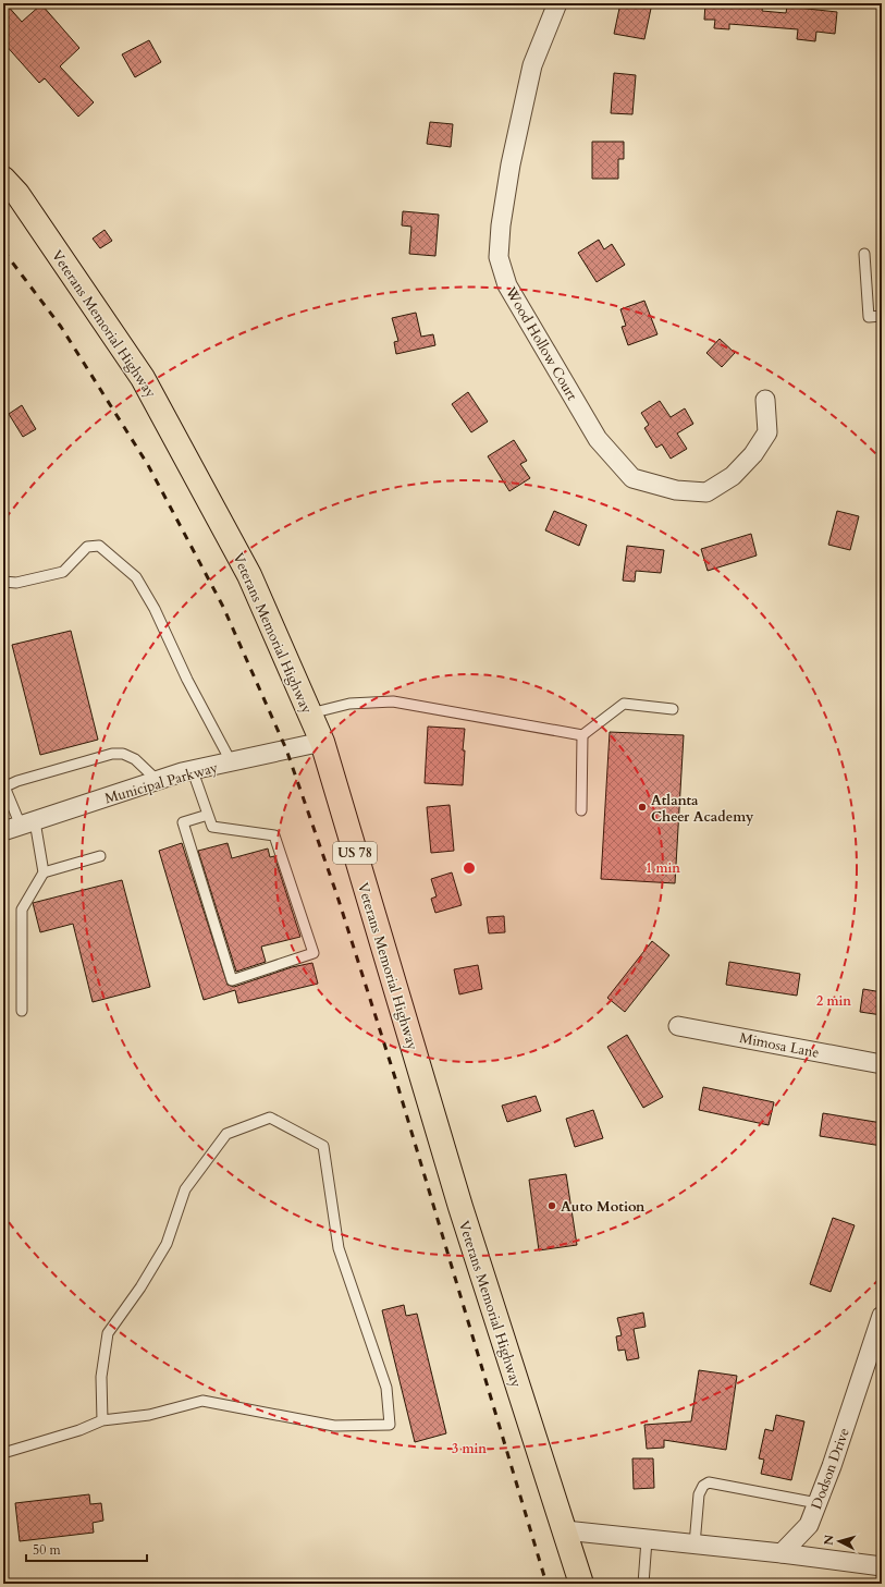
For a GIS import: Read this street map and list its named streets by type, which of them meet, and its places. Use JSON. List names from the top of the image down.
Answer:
{
  "streets": {
    "main road": ["Veterans Memorial Highway", "US 78"],
    "street": [
      "Wood Hollow Court",
      "Municipal Parkway",
      "Mimosa Lane",
      "Dodson Drive"
    ]
  },
  "crossings": [
    ["Veterans Memorial Highway", "Municipal Parkway"]
  ],
  "places": ["Atlanta Cheer Academy", "Auto Motion"],
  "scale_bar": "50 m",
  "north": "left",
  "rings": ["1 min", "2 min", "3 min"]
}
